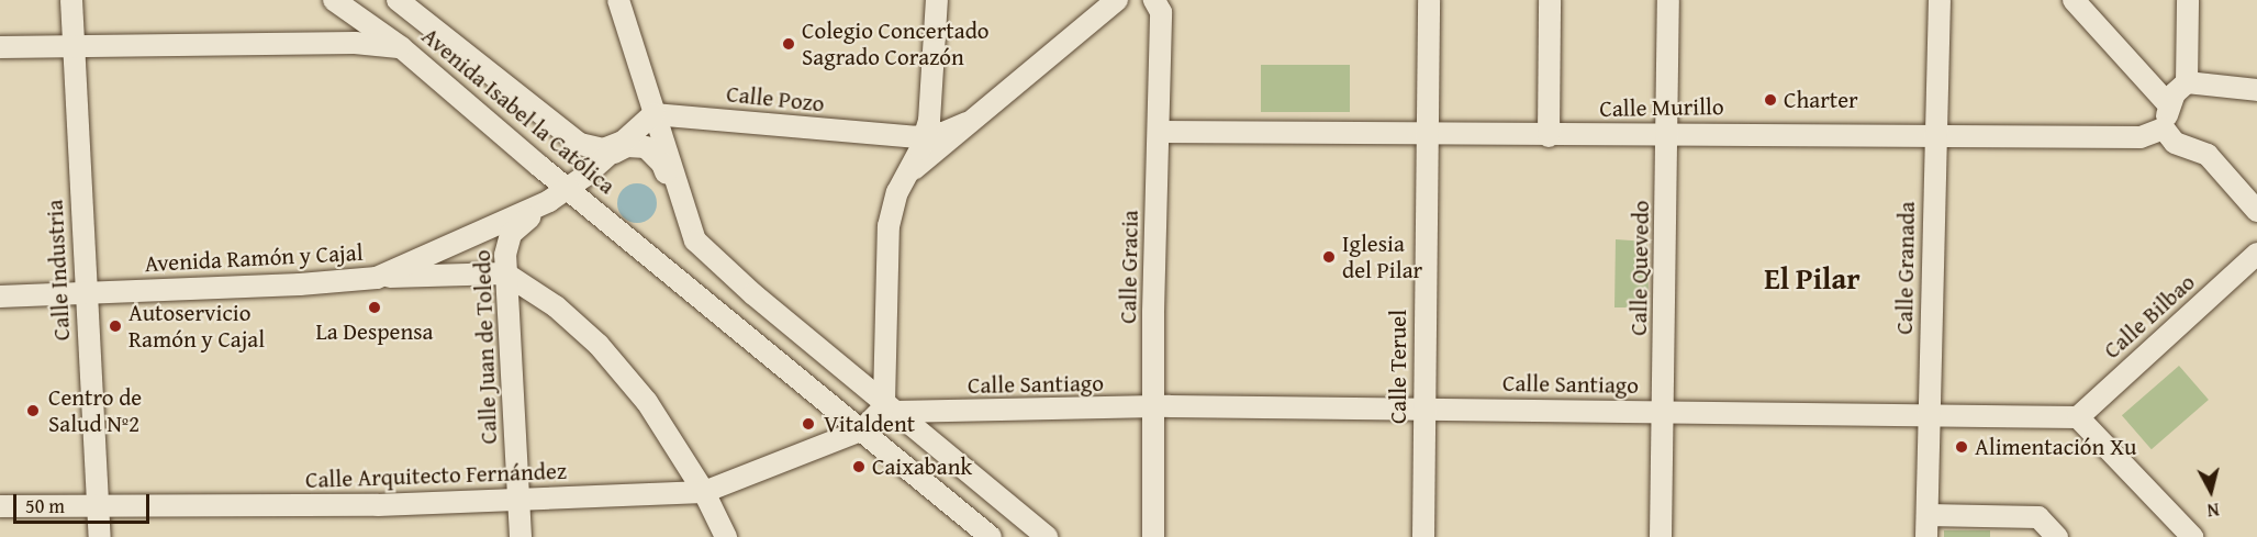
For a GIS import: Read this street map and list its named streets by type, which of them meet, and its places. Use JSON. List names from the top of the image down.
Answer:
{
  "streets": {
    "street": [
      "Calle Pozo",
      "Calle Murillo",
      "Avenida Isabel la Católica",
      "Avenida Ramón y Cajal",
      "Calle Gracia",
      "Calle Quevedo",
      "Calle Granada",
      "Calle Industria",
      "Calle Bilbao",
      "Calle Juan de Toledo",
      "Calle Teruel",
      "Calle Santiago",
      "Calle Arquitecto Fernández"
    ]
  },
  "crossings": [
    ["Calle Pozo", "Avenida Ramón y Cajal"],
    ["Calle Murillo", "Calle Gracia"],
    ["Calle Murillo", "Calle Quevedo"],
    ["Calle Murillo", "Calle Granada"],
    ["Calle Murillo", "Calle Teruel"],
    ["Avenida Isabel la Católica", "Avenida Ramón y Cajal"],
    ["Avenida Isabel la Católica", "Calle Arquitecto Fernández"],
    ["Avenida Ramón y Cajal", "Calle Industria"],
    ["Avenida Ramón y Cajal", "Calle Juan de Toledo"],
    ["Calle Gracia", "Calle Santiago"],
    ["Calle Quevedo", "Calle Santiago"],
    ["Calle Granada", "Calle Santiago"],
    ["Calle Industria", "Calle Arquitecto Fernández"],
    ["Calle Bilbao", "Calle Santiago"],
    ["Calle Juan de Toledo", "Calle Arquitecto Fernández"],
    ["Calle Teruel", "Calle Santiago"]
  ],
  "districts": ["El Pilar"],
  "places": [
    "Colegio Concertado Sagrado Corazón",
    "Charter",
    "Iglesia del Pilar",
    "La Despensa",
    "Autoservicio Ramón y Cajal",
    "Centro de Salud Nº2",
    "Vitaldent",
    "Alimentación Xu",
    "Caixabank"
  ],
  "scale_bar": "50 m",
  "north": "bottom"
}
